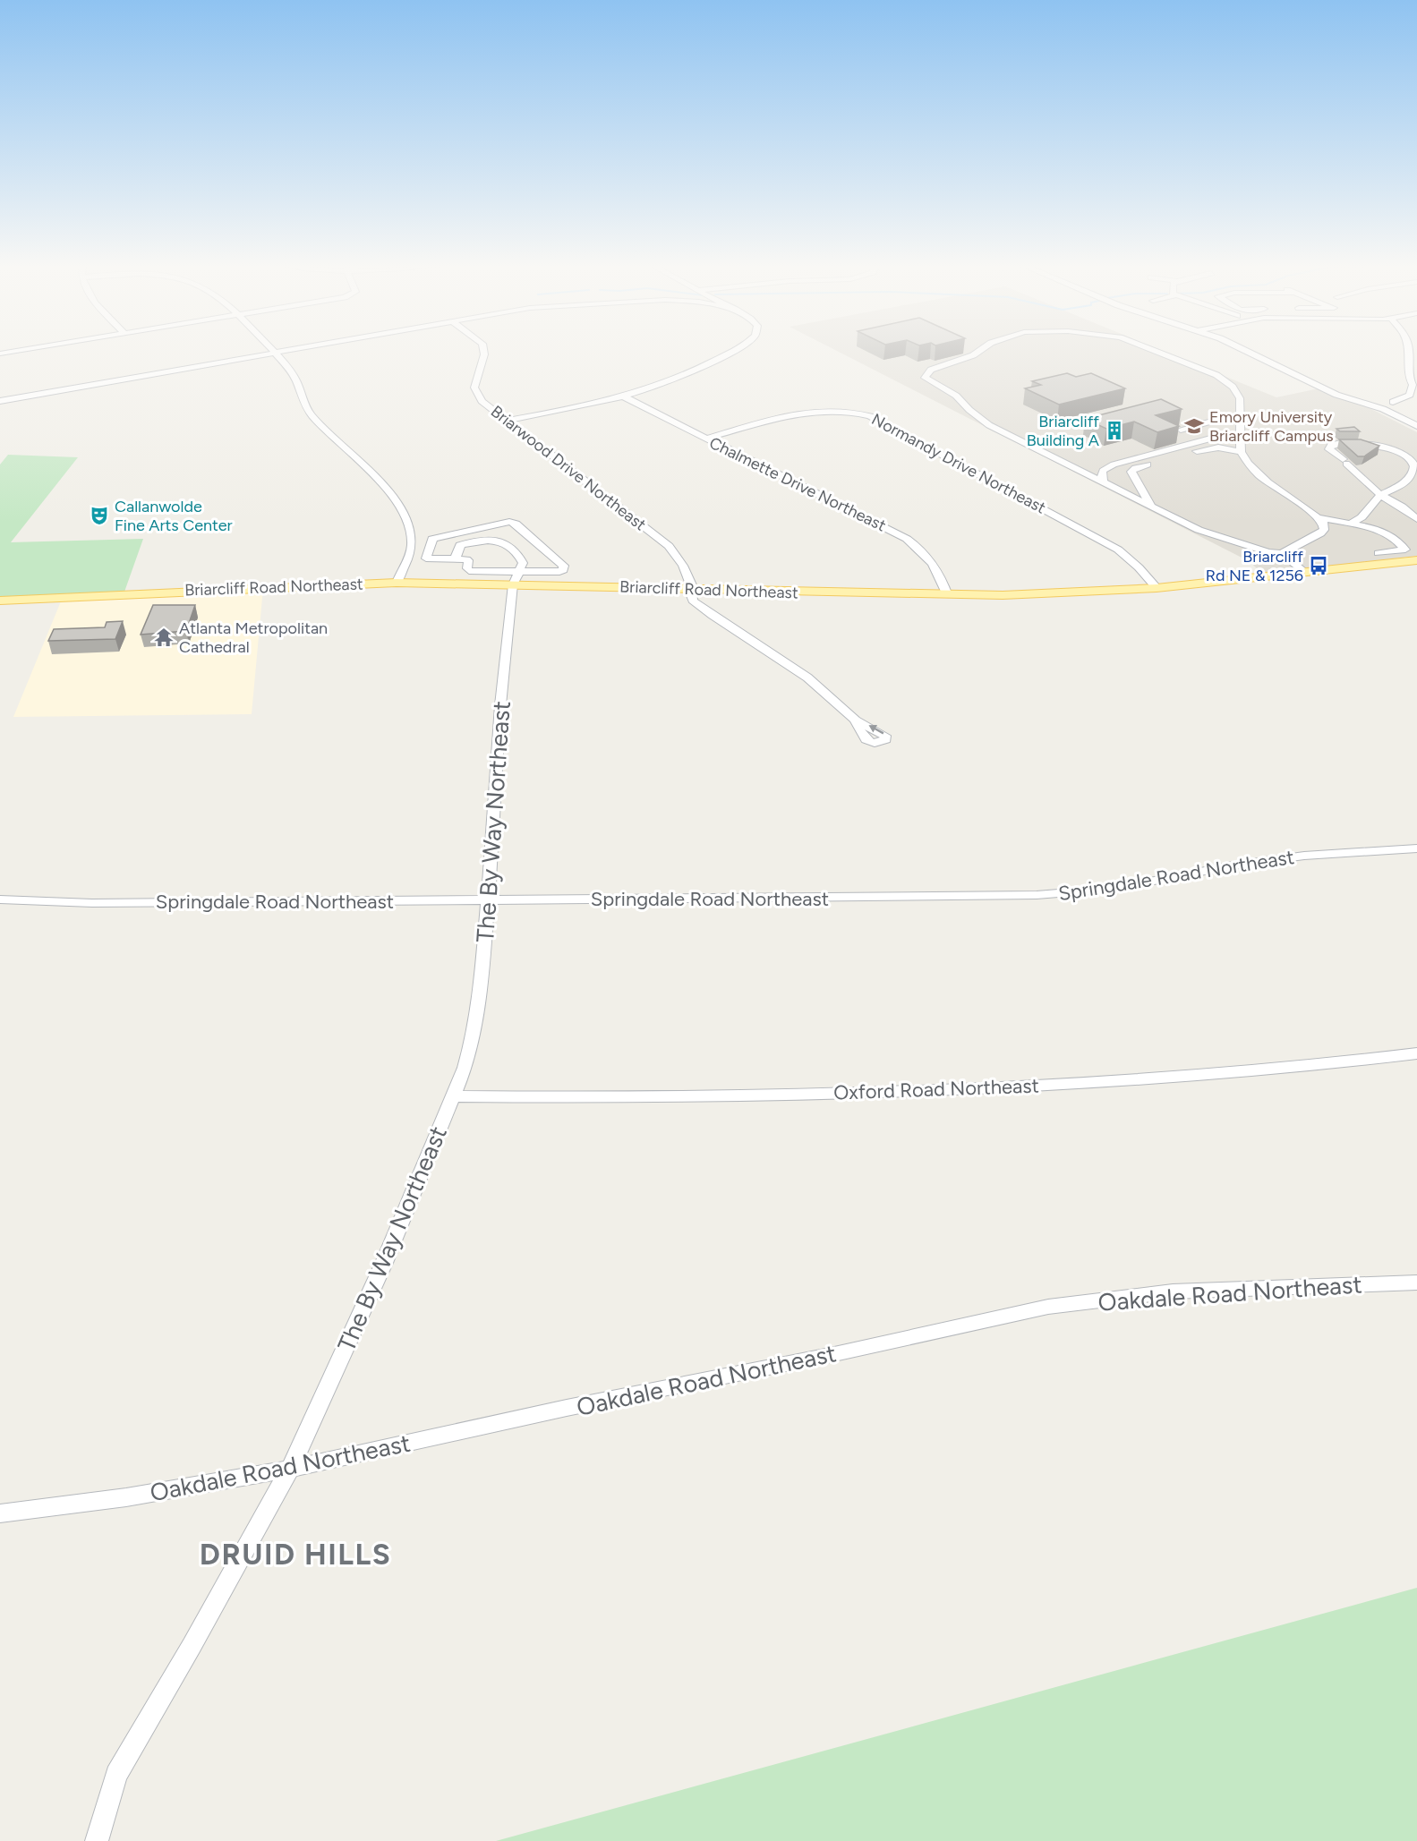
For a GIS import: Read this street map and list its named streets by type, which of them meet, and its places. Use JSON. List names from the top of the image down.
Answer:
{
  "streets": {
    "main road": ["Briarcliff Road Northeast"],
    "street": [
      "Normandy Drive Northeast",
      "Briarwood Drive Northeast",
      "Chalmette Drive Northeast",
      "The By Way Northeast",
      "Springdale Road Northeast",
      "Oxford Road Northeast",
      "Oakdale Road Northeast"
    ]
  },
  "crossings": [
    ["Normandy Drive Northeast", "Chalmette Drive Northeast"],
    ["Normandy Drive Northeast", "Briarcliff Road Northeast"],
    ["Briarwood Drive Northeast", "Briarcliff Road Northeast"],
    ["Chalmette Drive Northeast", "Briarcliff Road Northeast"],
    ["Briarcliff Road Northeast", "The By Way Northeast"],
    ["The By Way Northeast", "Springdale Road Northeast"],
    ["The By Way Northeast", "Oxford Road Northeast"],
    ["The By Way Northeast", "Oakdale Road Northeast"]
  ],
  "districts": ["DRUID HILLS"],
  "places": {
    "school or university": ["Emory University Briarcliff Campus"],
    "building": ["Briarcliff Building A"],
    "theatre": ["Callanwolde Fine Arts Center"],
    "bus stop": ["Briarcliff Rd NE & 1256"],
    "temple": ["Atlanta Metropolitan Cathedral"]
  }
}
